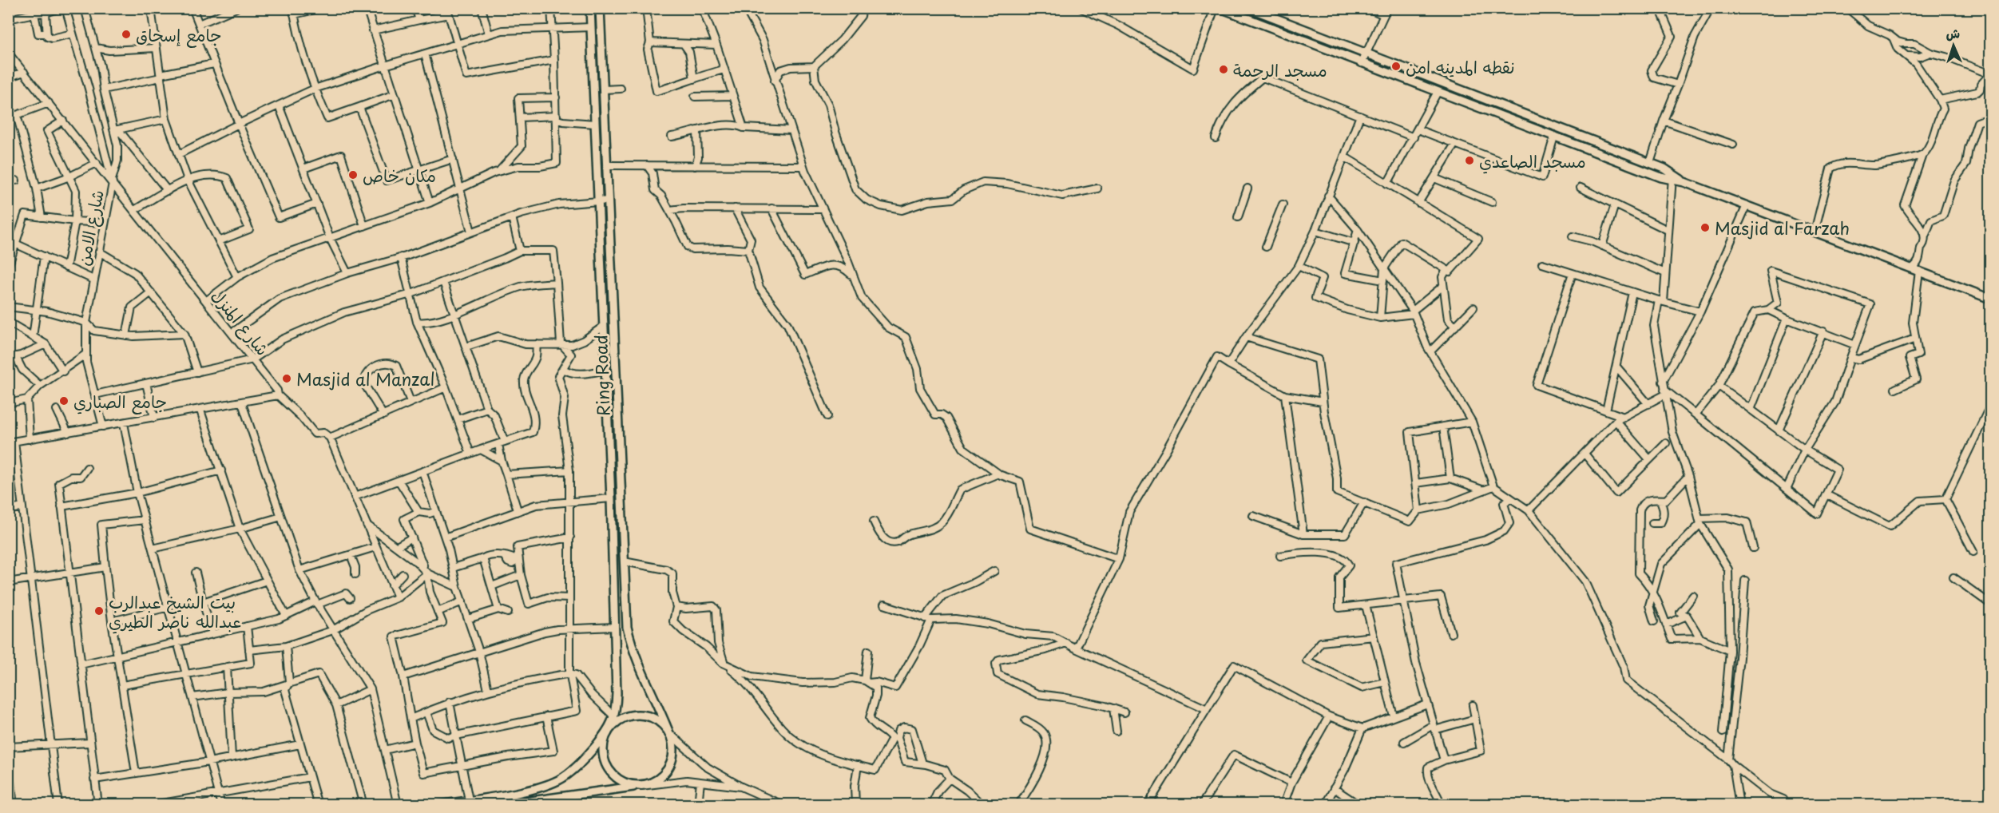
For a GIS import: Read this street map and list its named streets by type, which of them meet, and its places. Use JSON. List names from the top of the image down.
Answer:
{
  "streets": {
    "main road": ["Ring Road"],
    "street": ["شارع الامن", "شارع المنزل"]
  },
  "crossings": [
    ["شارع الامن", "شارع المنزل"]
  ],
  "places": [
    "جامع إسحاق",
    "نقطه المدينه امن",
    "مسجد الرحمة",
    "مسجد الصاعدي",
    "مكان خاص",
    "Masjid al Farzah",
    "Masjid al Manzal",
    "جامع الصباري",
    "بيت الشيخ عبدالرب عبدالله ناصر الطيري"
  ],
  "north": "top"
}
